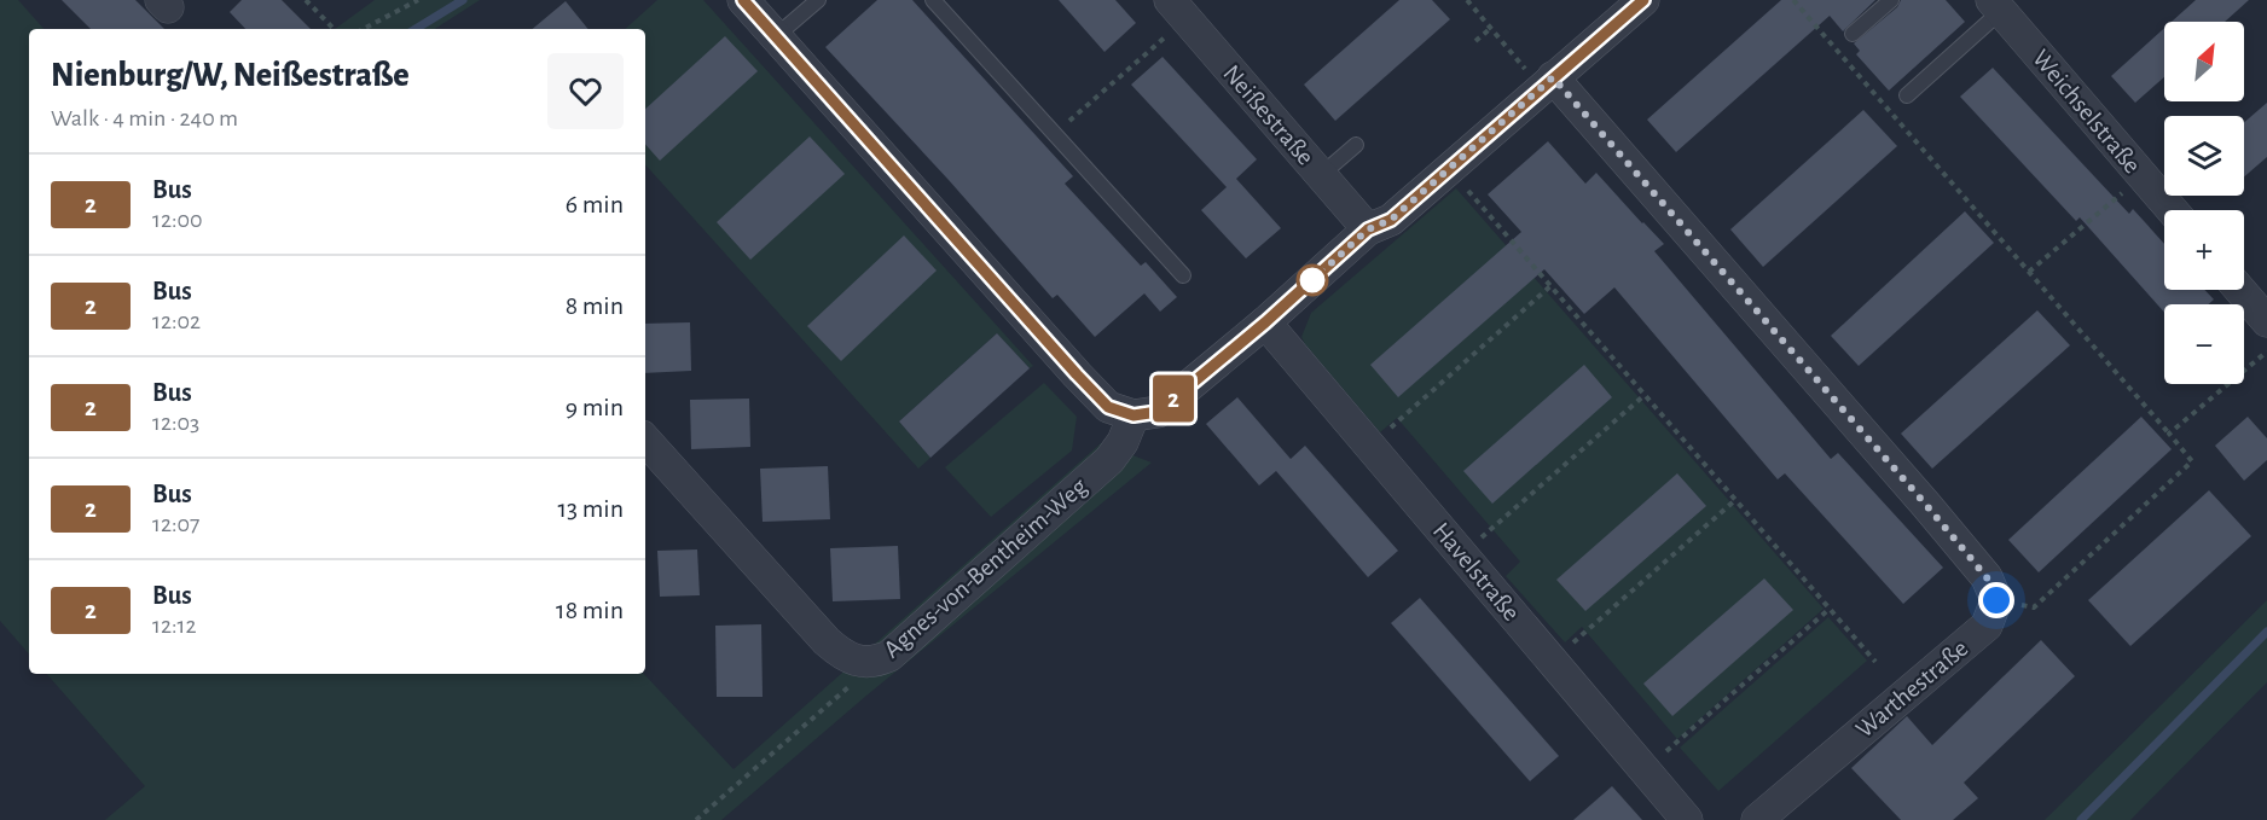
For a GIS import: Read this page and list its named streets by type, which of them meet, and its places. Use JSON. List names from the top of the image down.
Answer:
{
  "streets": {
    "street": [
      "Weichselstraße",
      "Neißestraße",
      "Agnes-von-Bentheim-Weg",
      "Havelstraße",
      "Warthestraße"
    ]
  },
  "lines": ["bus line 2"],
  "north": "top right",
  "page": {
    "on_map": "2",
    "map_buttons": ["+", "−"],
    "heading": ["Nienburg/W, Neißestraße", "Walk · 4 min · 240 m"],
    "list": [
      {
        "mark": "2",
        "name": "Bus",
        "note": "12:00",
        "value": "6 min"
      },
      {
        "mark": "2",
        "name": "Bus",
        "note": "12:02",
        "value": "8 min"
      },
      {
        "mark": "2",
        "name": "Bus",
        "note": "12:03",
        "value": "9 min"
      },
      {
        "mark": "2",
        "name": "Bus",
        "note": "12:07",
        "value": "13 min"
      },
      {
        "mark": "2",
        "name": "Bus",
        "note": "12:12",
        "value": "18 min"
      }
    ]
  }
}
